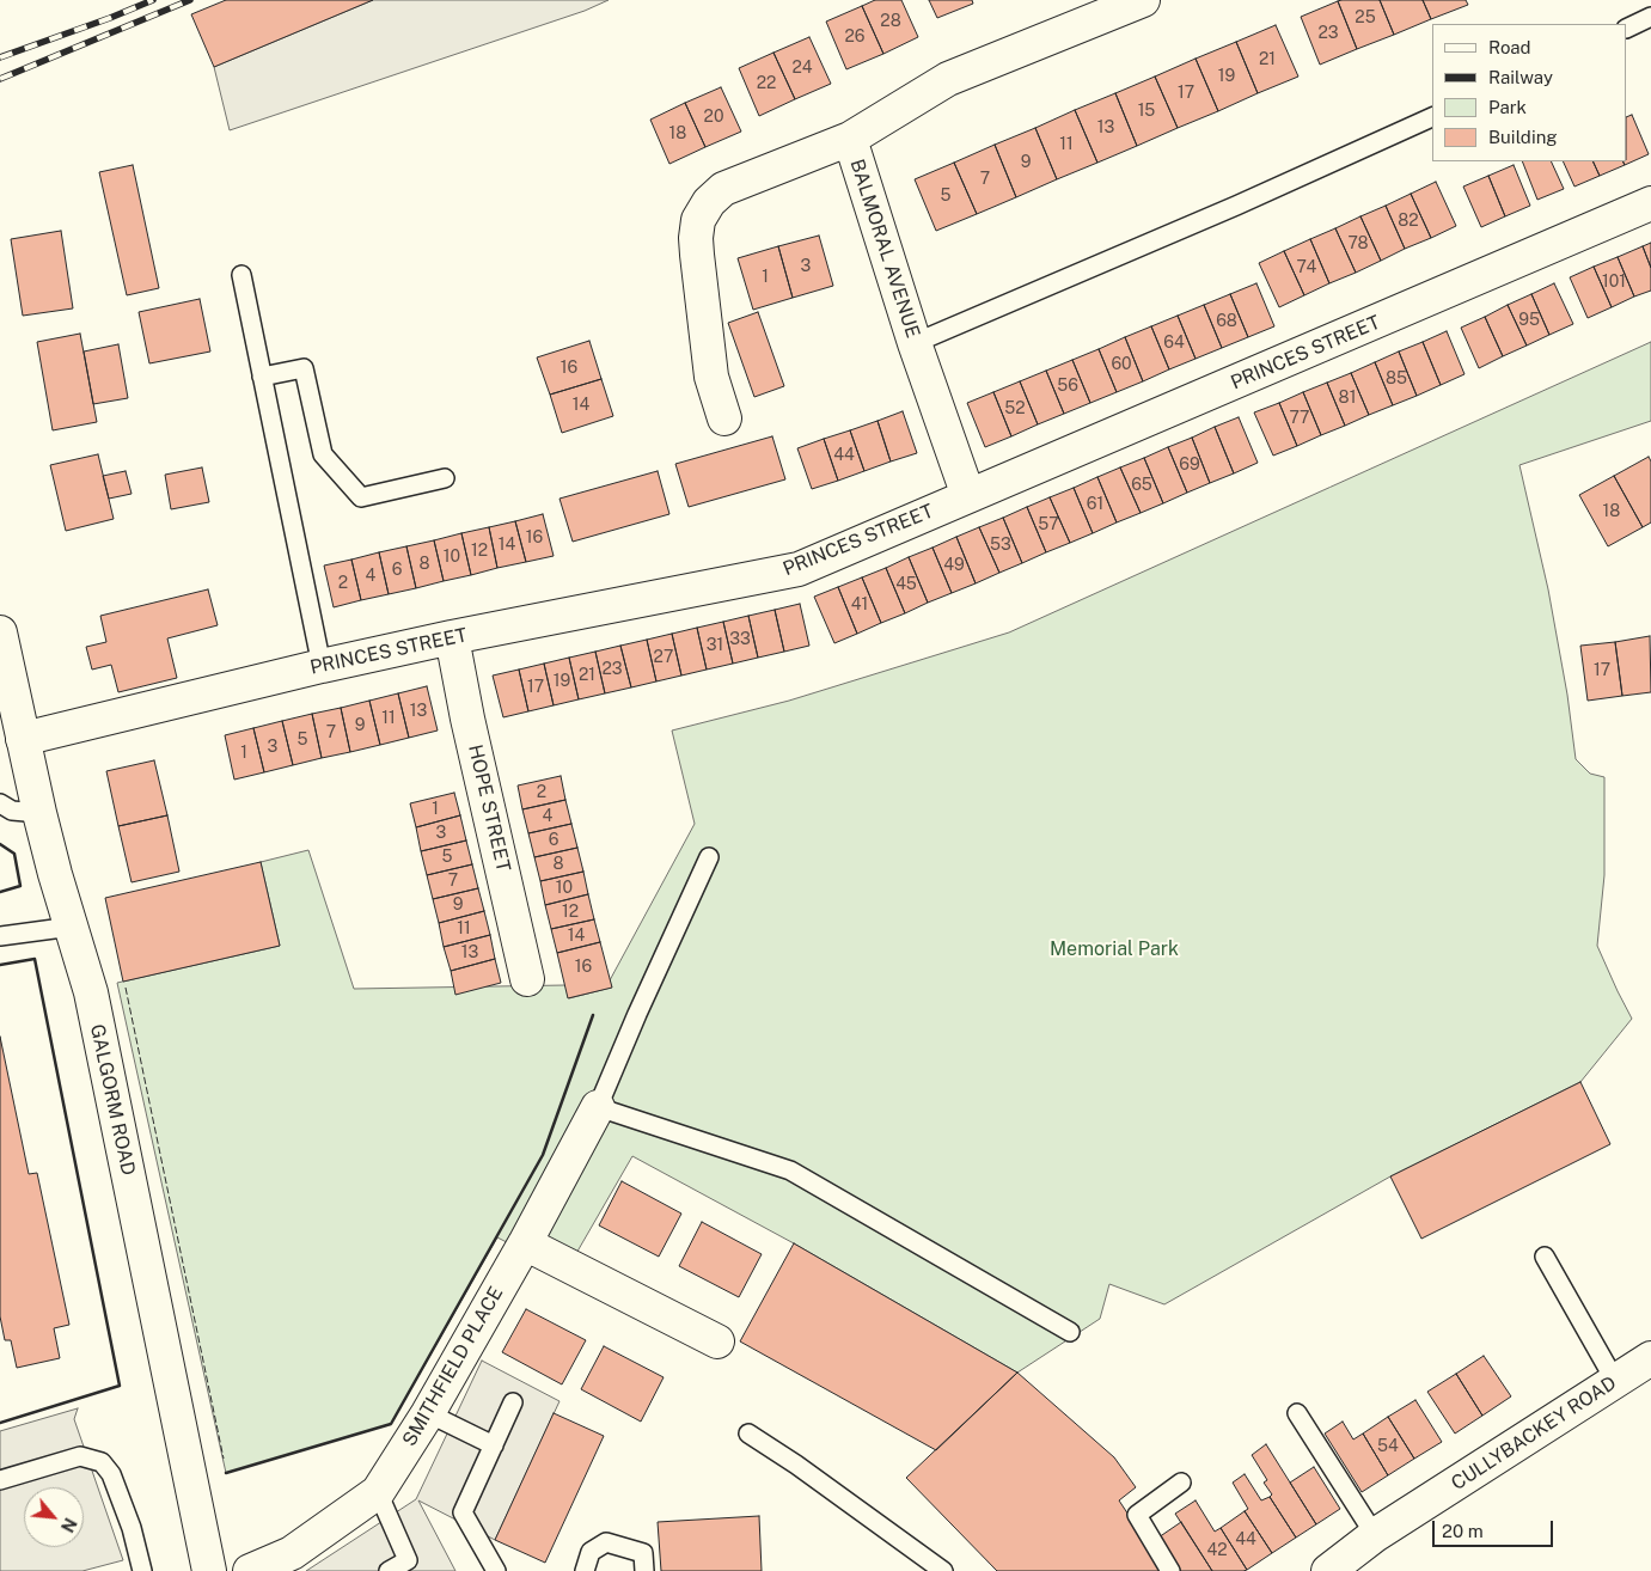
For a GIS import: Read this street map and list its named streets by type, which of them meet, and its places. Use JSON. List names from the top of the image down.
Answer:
{
  "streets": {
    "street": [
      "BALMORAL AVENUE",
      "PRINCES STREET",
      "HOPE STREET",
      "GALGORM ROAD",
      "SMITHFIELD PLACE",
      "CULLYBACKEY ROAD"
    ]
  },
  "crossings": [
    ["BALMORAL AVENUE", "PRINCES STREET"],
    ["PRINCES STREET", "HOPE STREET"],
    ["PRINCES STREET", "GALGORM ROAD"]
  ],
  "parks": ["Memorial Park"],
  "house_numbers": [
    "25",
    "28",
    "23",
    "26",
    "21",
    "24",
    "19",
    "22",
    "17",
    "15",
    "20",
    "13",
    "18",
    "11",
    "9",
    "7",
    "5",
    "82",
    "78",
    "3",
    "74",
    "1",
    "101",
    "95",
    "68",
    "64",
    "60",
    "16",
    "85",
    "56",
    "81",
    "14",
    "52",
    "77",
    "44",
    "69",
    "65",
    "61",
    "18",
    "57",
    "16",
    "14",
    "53",
    "12",
    "10",
    "8",
    "49",
    "6",
    "4",
    "2",
    "45",
    "41",
    "33",
    "31",
    "27",
    "23",
    "17",
    "21",
    "19",
    "17",
    "13",
    "11",
    "9",
    "7",
    "5",
    "3",
    "1",
    "2",
    "1",
    "4",
    "3",
    "6",
    "5",
    "8",
    "7",
    "10",
    "9",
    "12",
    "11",
    "14",
    "13",
    "16",
    "54",
    "44",
    "42"
  ],
  "legend": [
    "Road",
    "Railway",
    "Park",
    "Building"
  ],
  "scale_bar": "20 m",
  "north": "bottom right"
}
